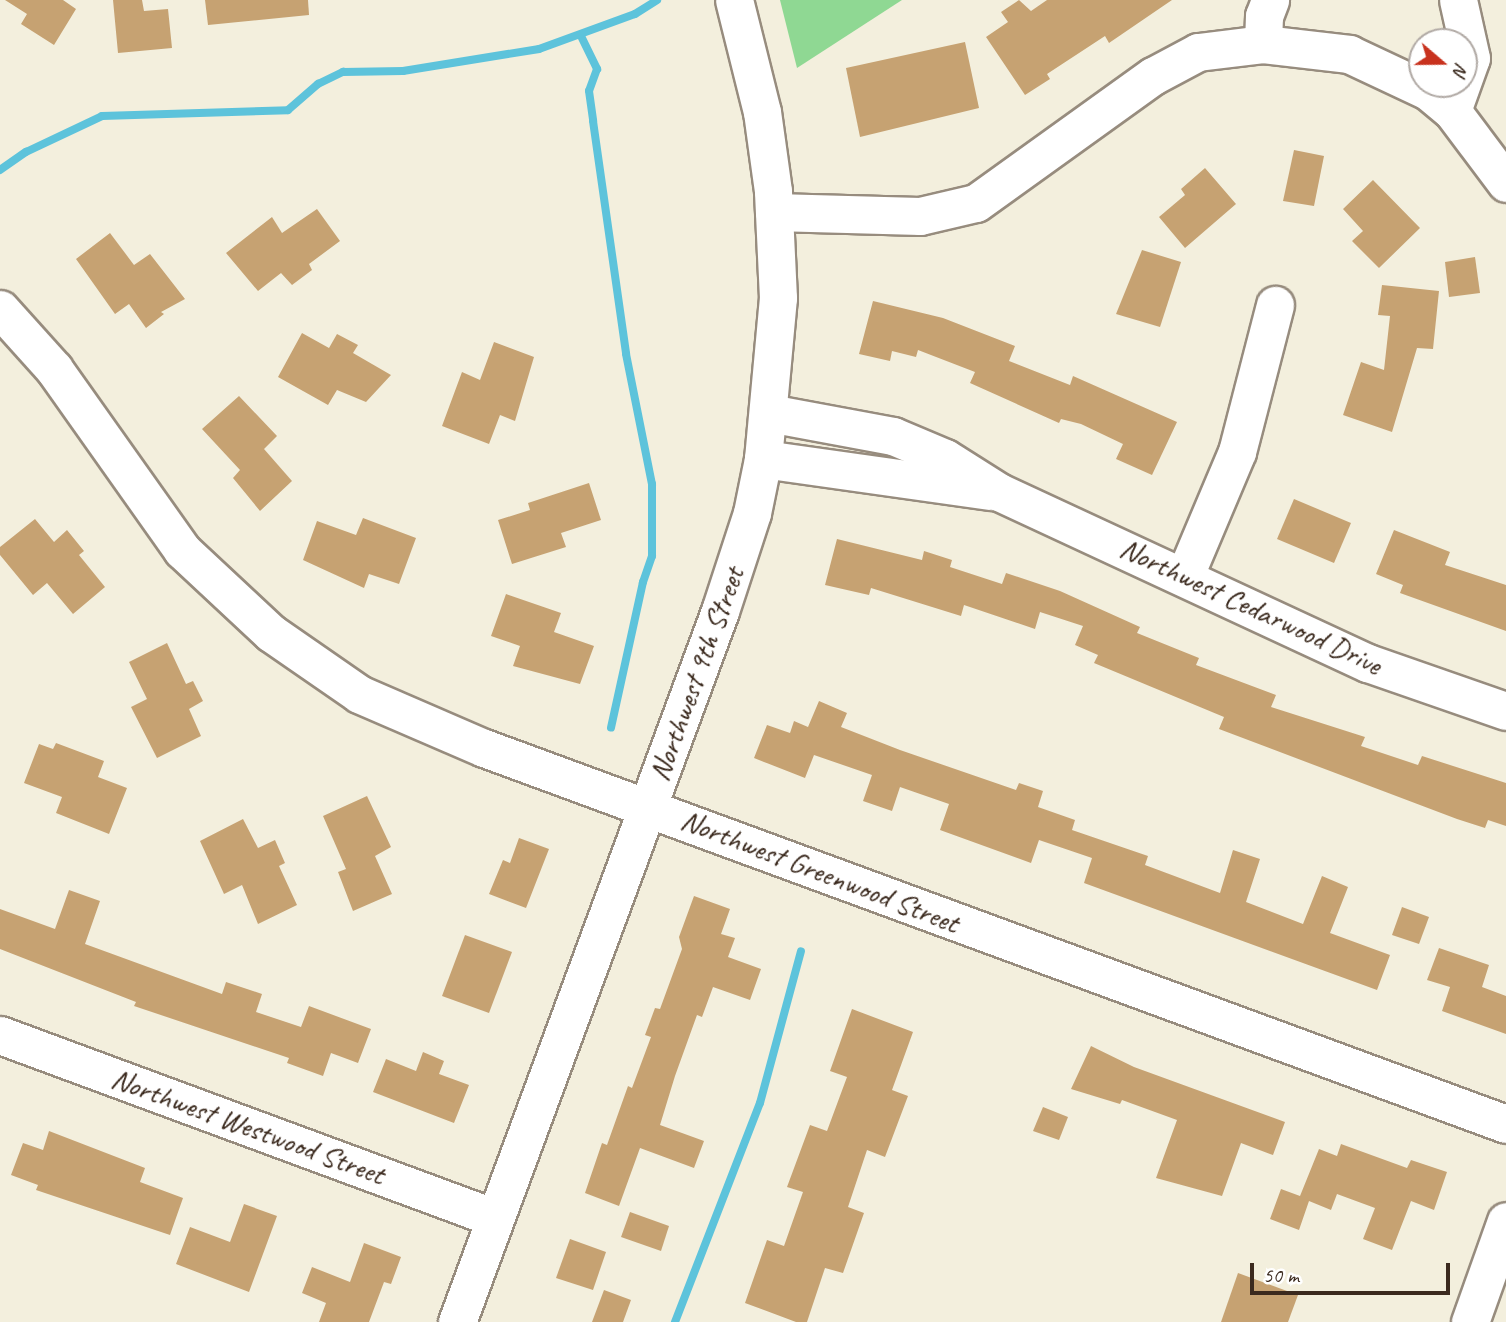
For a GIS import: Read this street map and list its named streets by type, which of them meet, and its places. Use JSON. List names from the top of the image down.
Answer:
{
  "streets": {
    "street": [
      "Northwest Cedarwood Drive",
      "Northwest 9th Street",
      "Northwest Greenwood Street",
      "Northwest Westwood Street"
    ]
  },
  "crossings": [
    ["Northwest Cedarwood Drive", "Northwest 9th Street"],
    ["Northwest 9th Street", "Northwest Greenwood Street"],
    ["Northwest 9th Street", "Northwest Westwood Street"]
  ],
  "scale_bar": "50 m",
  "north": "right"
}
